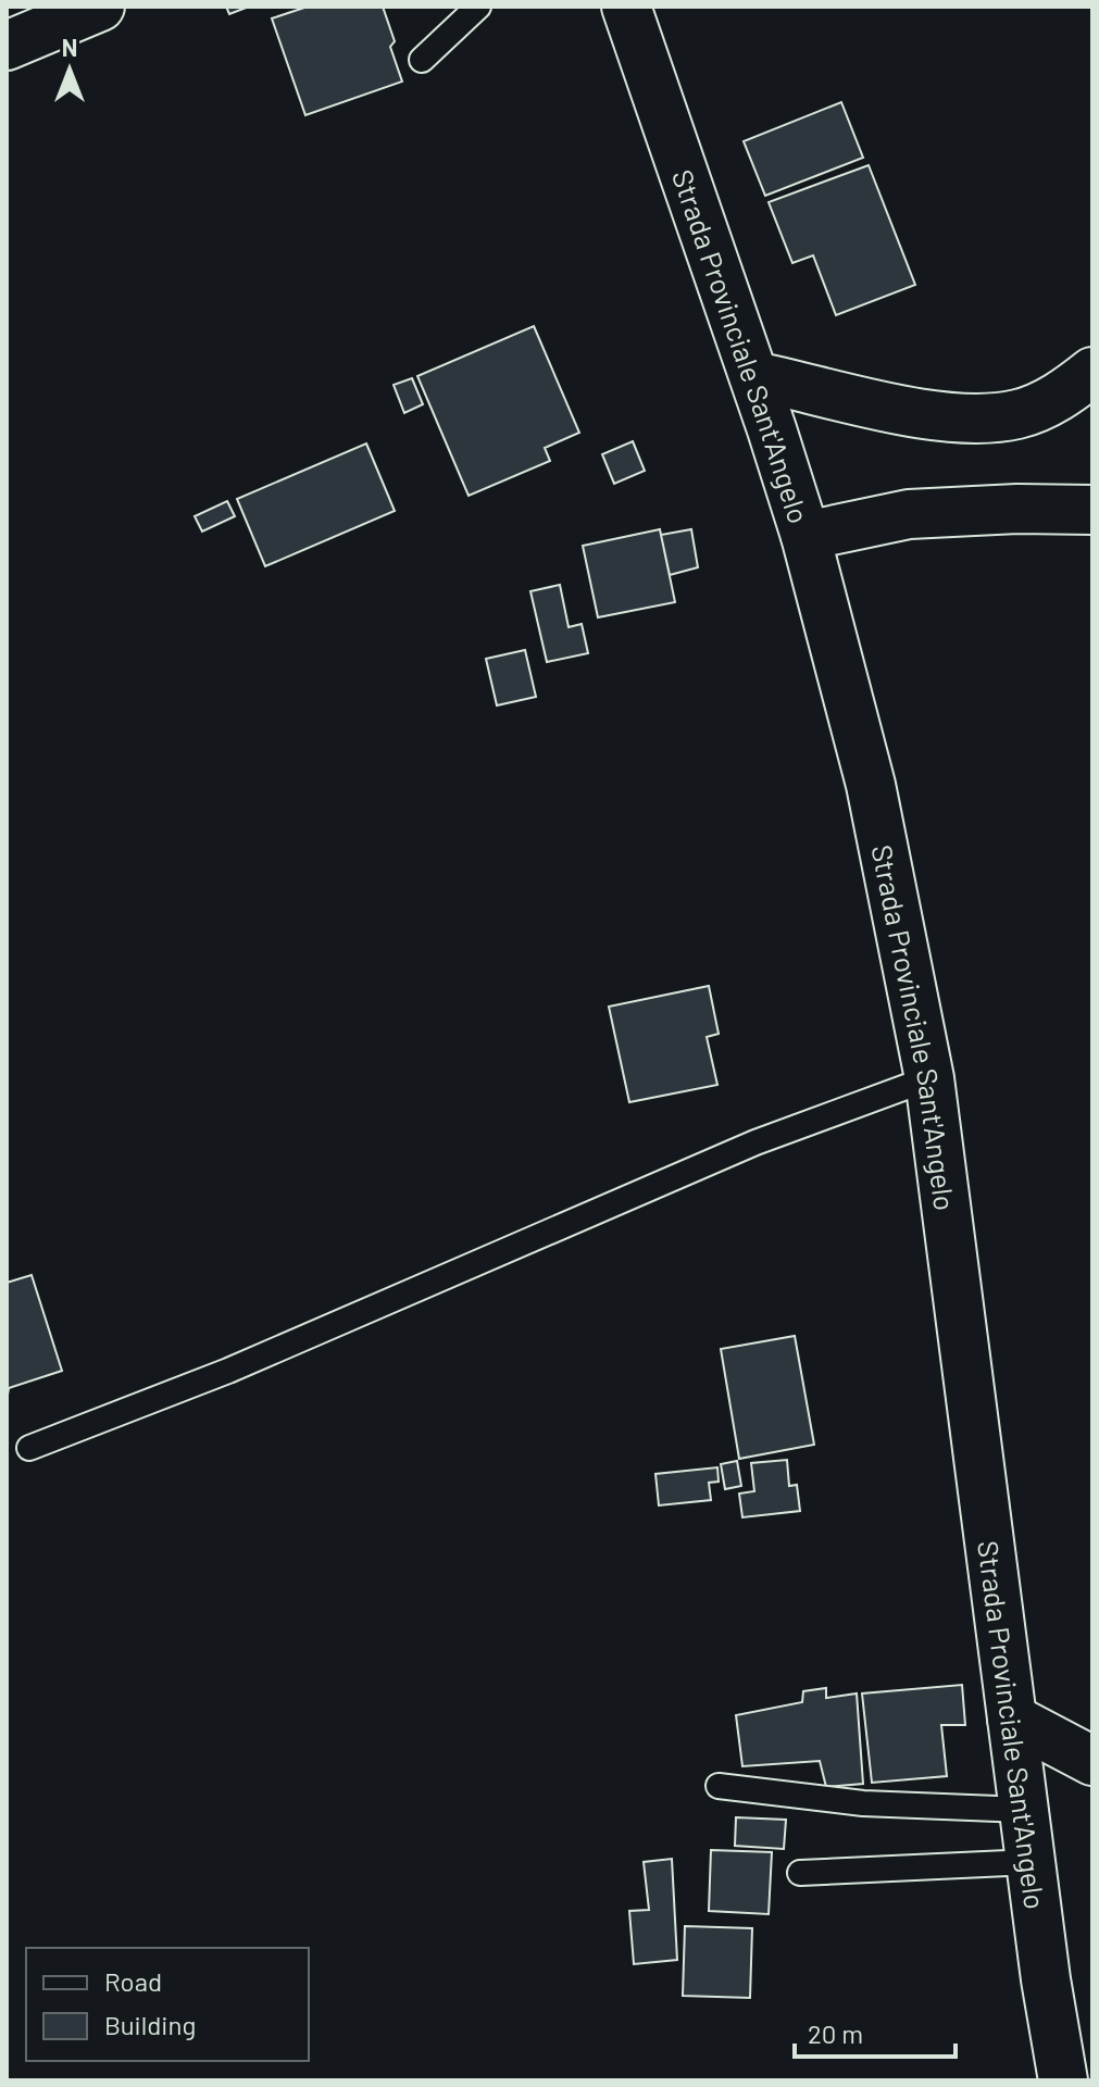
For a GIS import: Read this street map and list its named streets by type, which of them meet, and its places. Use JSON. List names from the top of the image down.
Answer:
{
  "streets": {
    "main road": ["Strada Provinciale Sant'Angelo"]
  },
  "legend": ["Road", "Building"],
  "scale_bar": "20 m",
  "north": "top"
}
